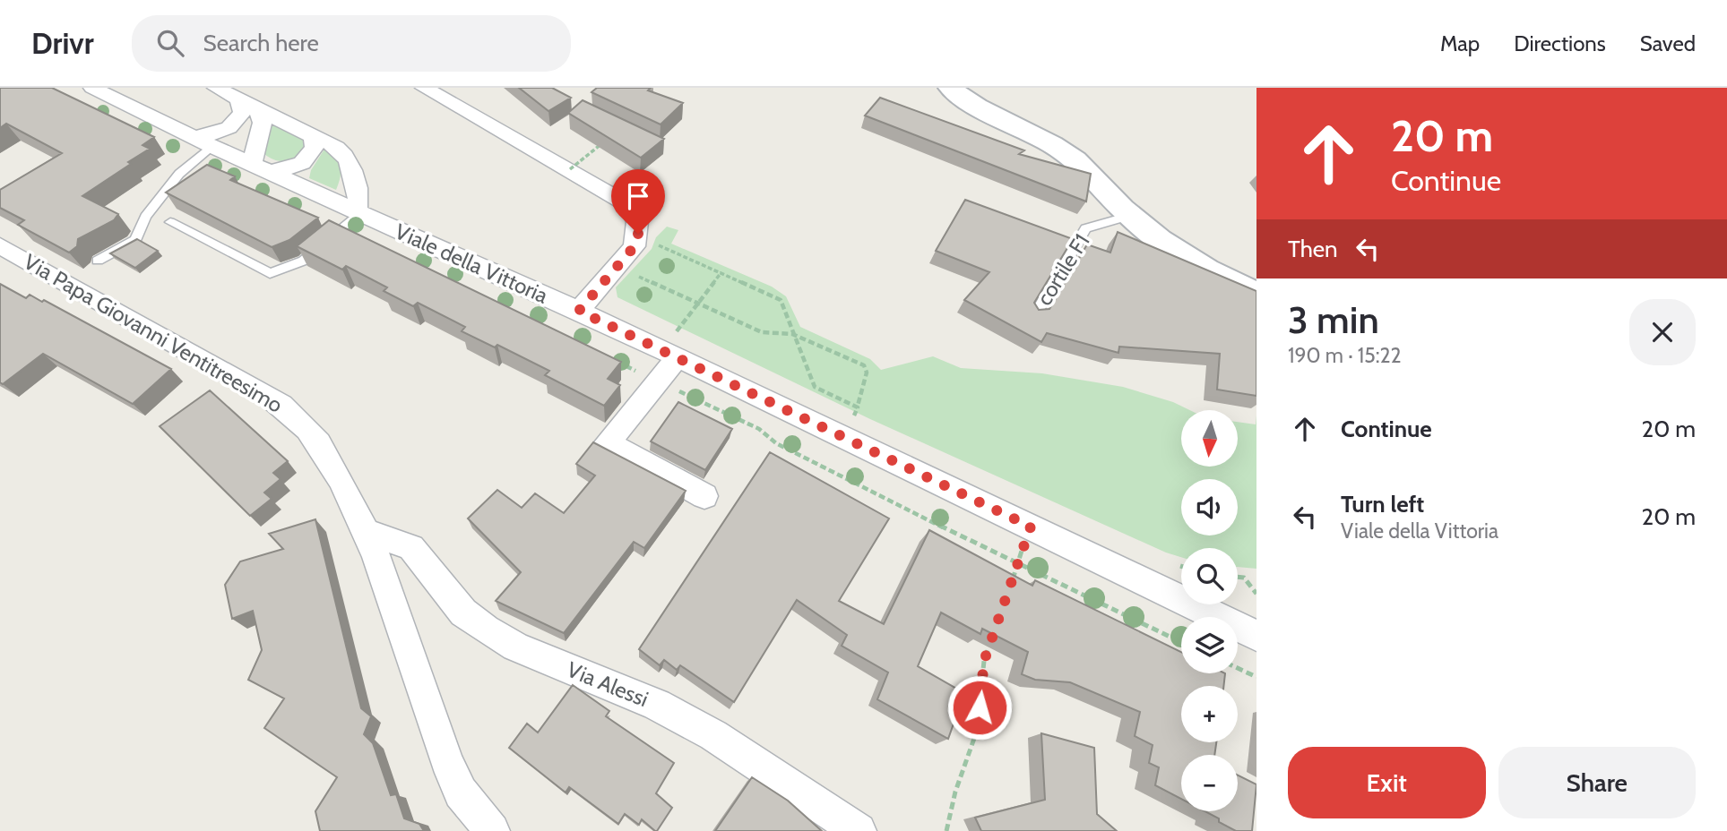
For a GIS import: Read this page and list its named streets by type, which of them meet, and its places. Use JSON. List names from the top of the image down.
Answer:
{
  "streets": {
    "street": ["Viale della Vittoria", "Via Papa Giovanni Ventitreesimo", "Via Alessi"],
    "lane": ["cortile F1"]
  },
  "crossings": [
    ["Via Papa Giovanni Ventitreesimo", "Via Alessi"]
  ],
  "north": "bottom",
  "page": {
    "header": "Drivr",
    "search": "Search here",
    "nav": ["Map", "Directions", "Saved"],
    "turn": ["20 m", "Continue"],
    "then": "Then",
    "heading": ["3 min", "190 m · 15:22"],
    "list": [
      {
        "name": "Continue",
        "value": "20 m"
      },
      {
        "name": "Turn left",
        "note": "Viale della Vittoria",
        "value": "20 m"
      }
    ],
    "map_buttons": ["+", "−"],
    "buttons": ["Exit", "Share"]
  }
}
